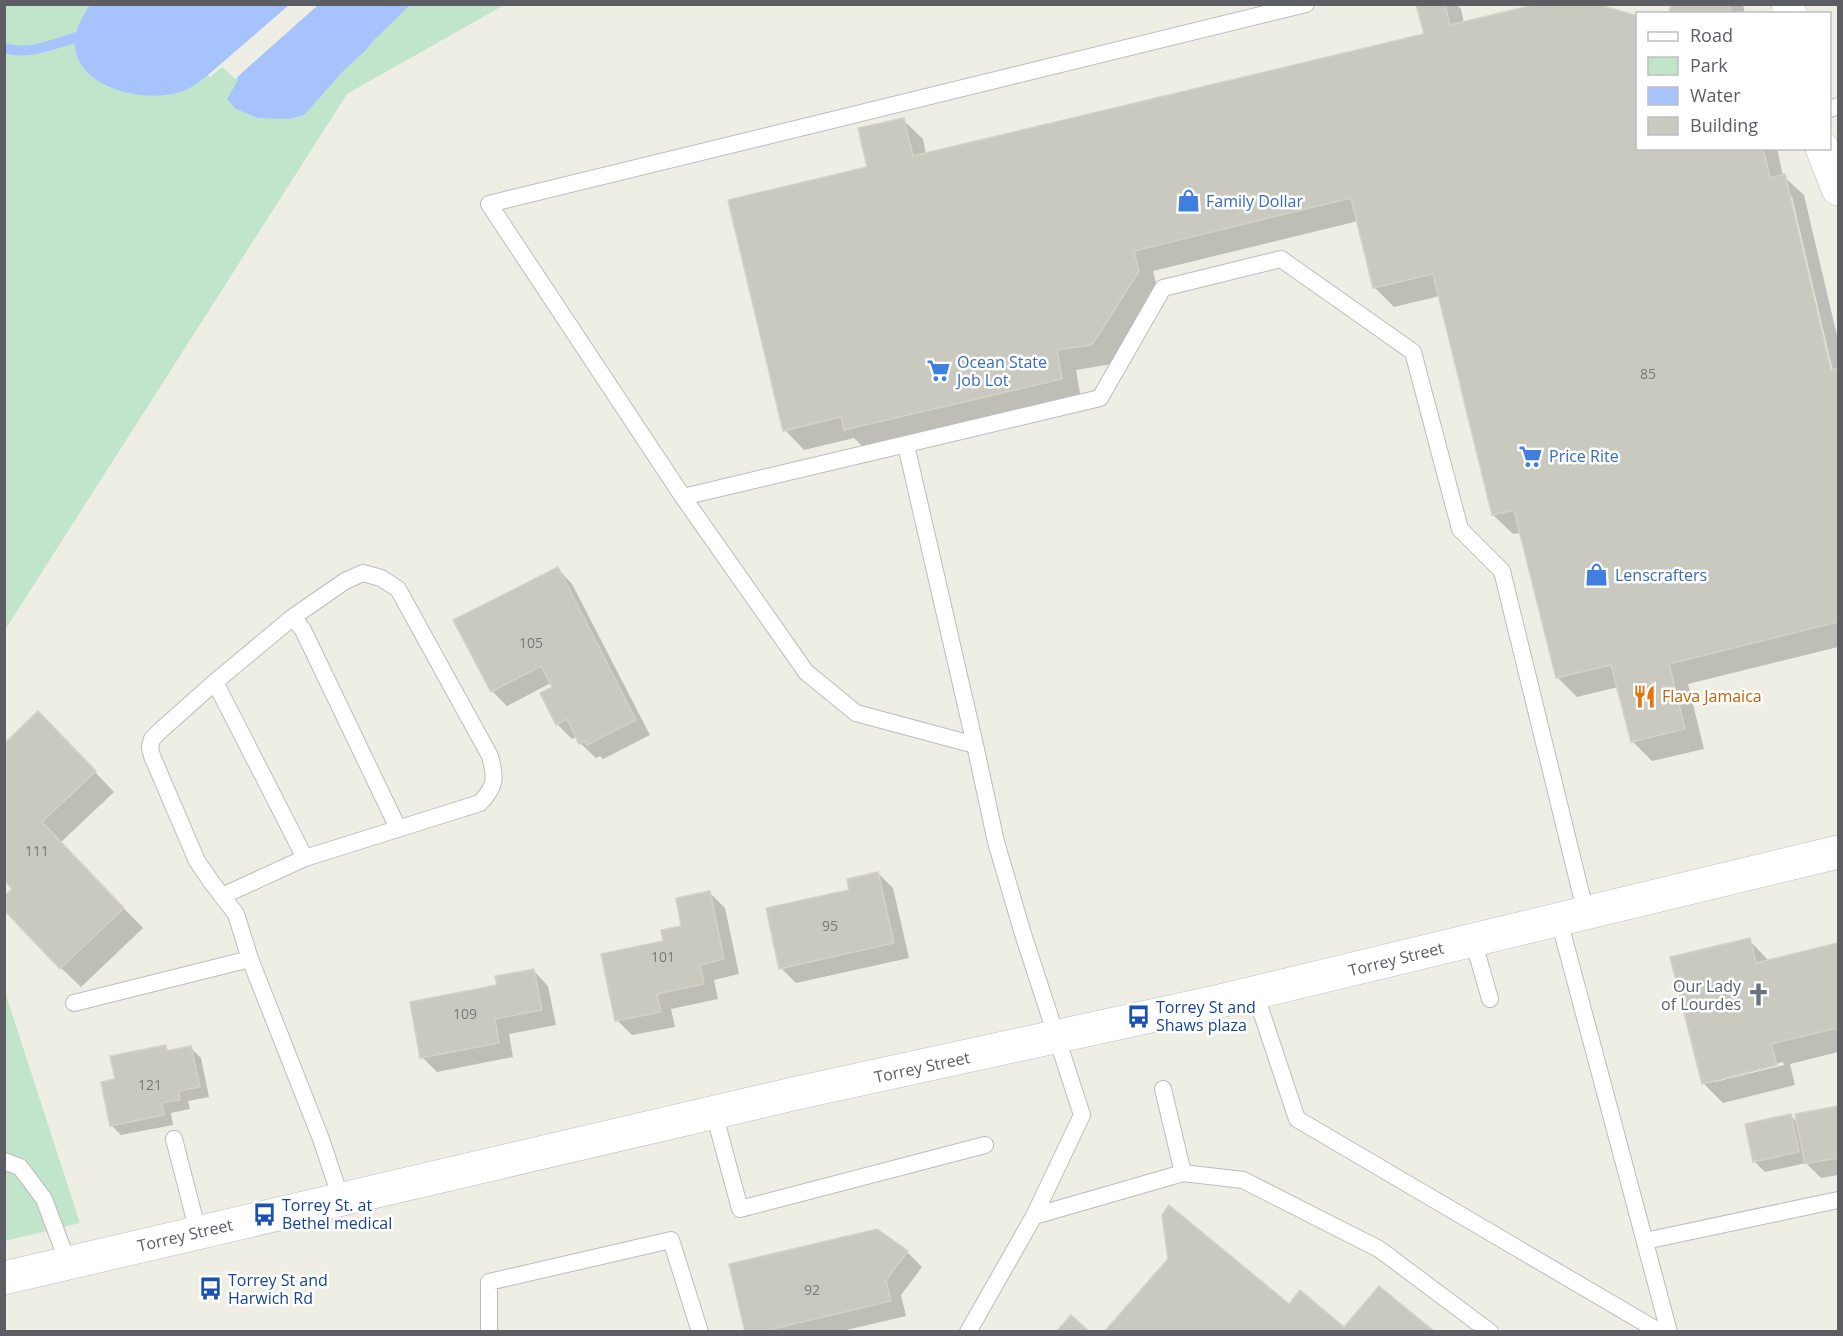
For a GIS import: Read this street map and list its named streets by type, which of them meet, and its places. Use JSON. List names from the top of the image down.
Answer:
{
  "streets": {
    "main road": ["Torrey Street"]
  },
  "places": {
    "shop": ["Family Dollar", "Lenscrafters"],
    "supermarket": ["Ocean State Job Lot", "Price Rite"],
    "restaurant": ["Flava Jamaica"],
    "church": ["Our Lady of Lourdes"],
    "bus stop": ["Torrey St and Shaws plaza", "Torrey St. at Bethel medical", "Torrey St and Harwich Rd"]
  },
  "house_numbers": [
    "85",
    "105",
    "111",
    "95",
    "101",
    "109",
    "121",
    "92"
  ],
  "legend": [
    "Road",
    "Park",
    "Water",
    "Building"
  ]
}
